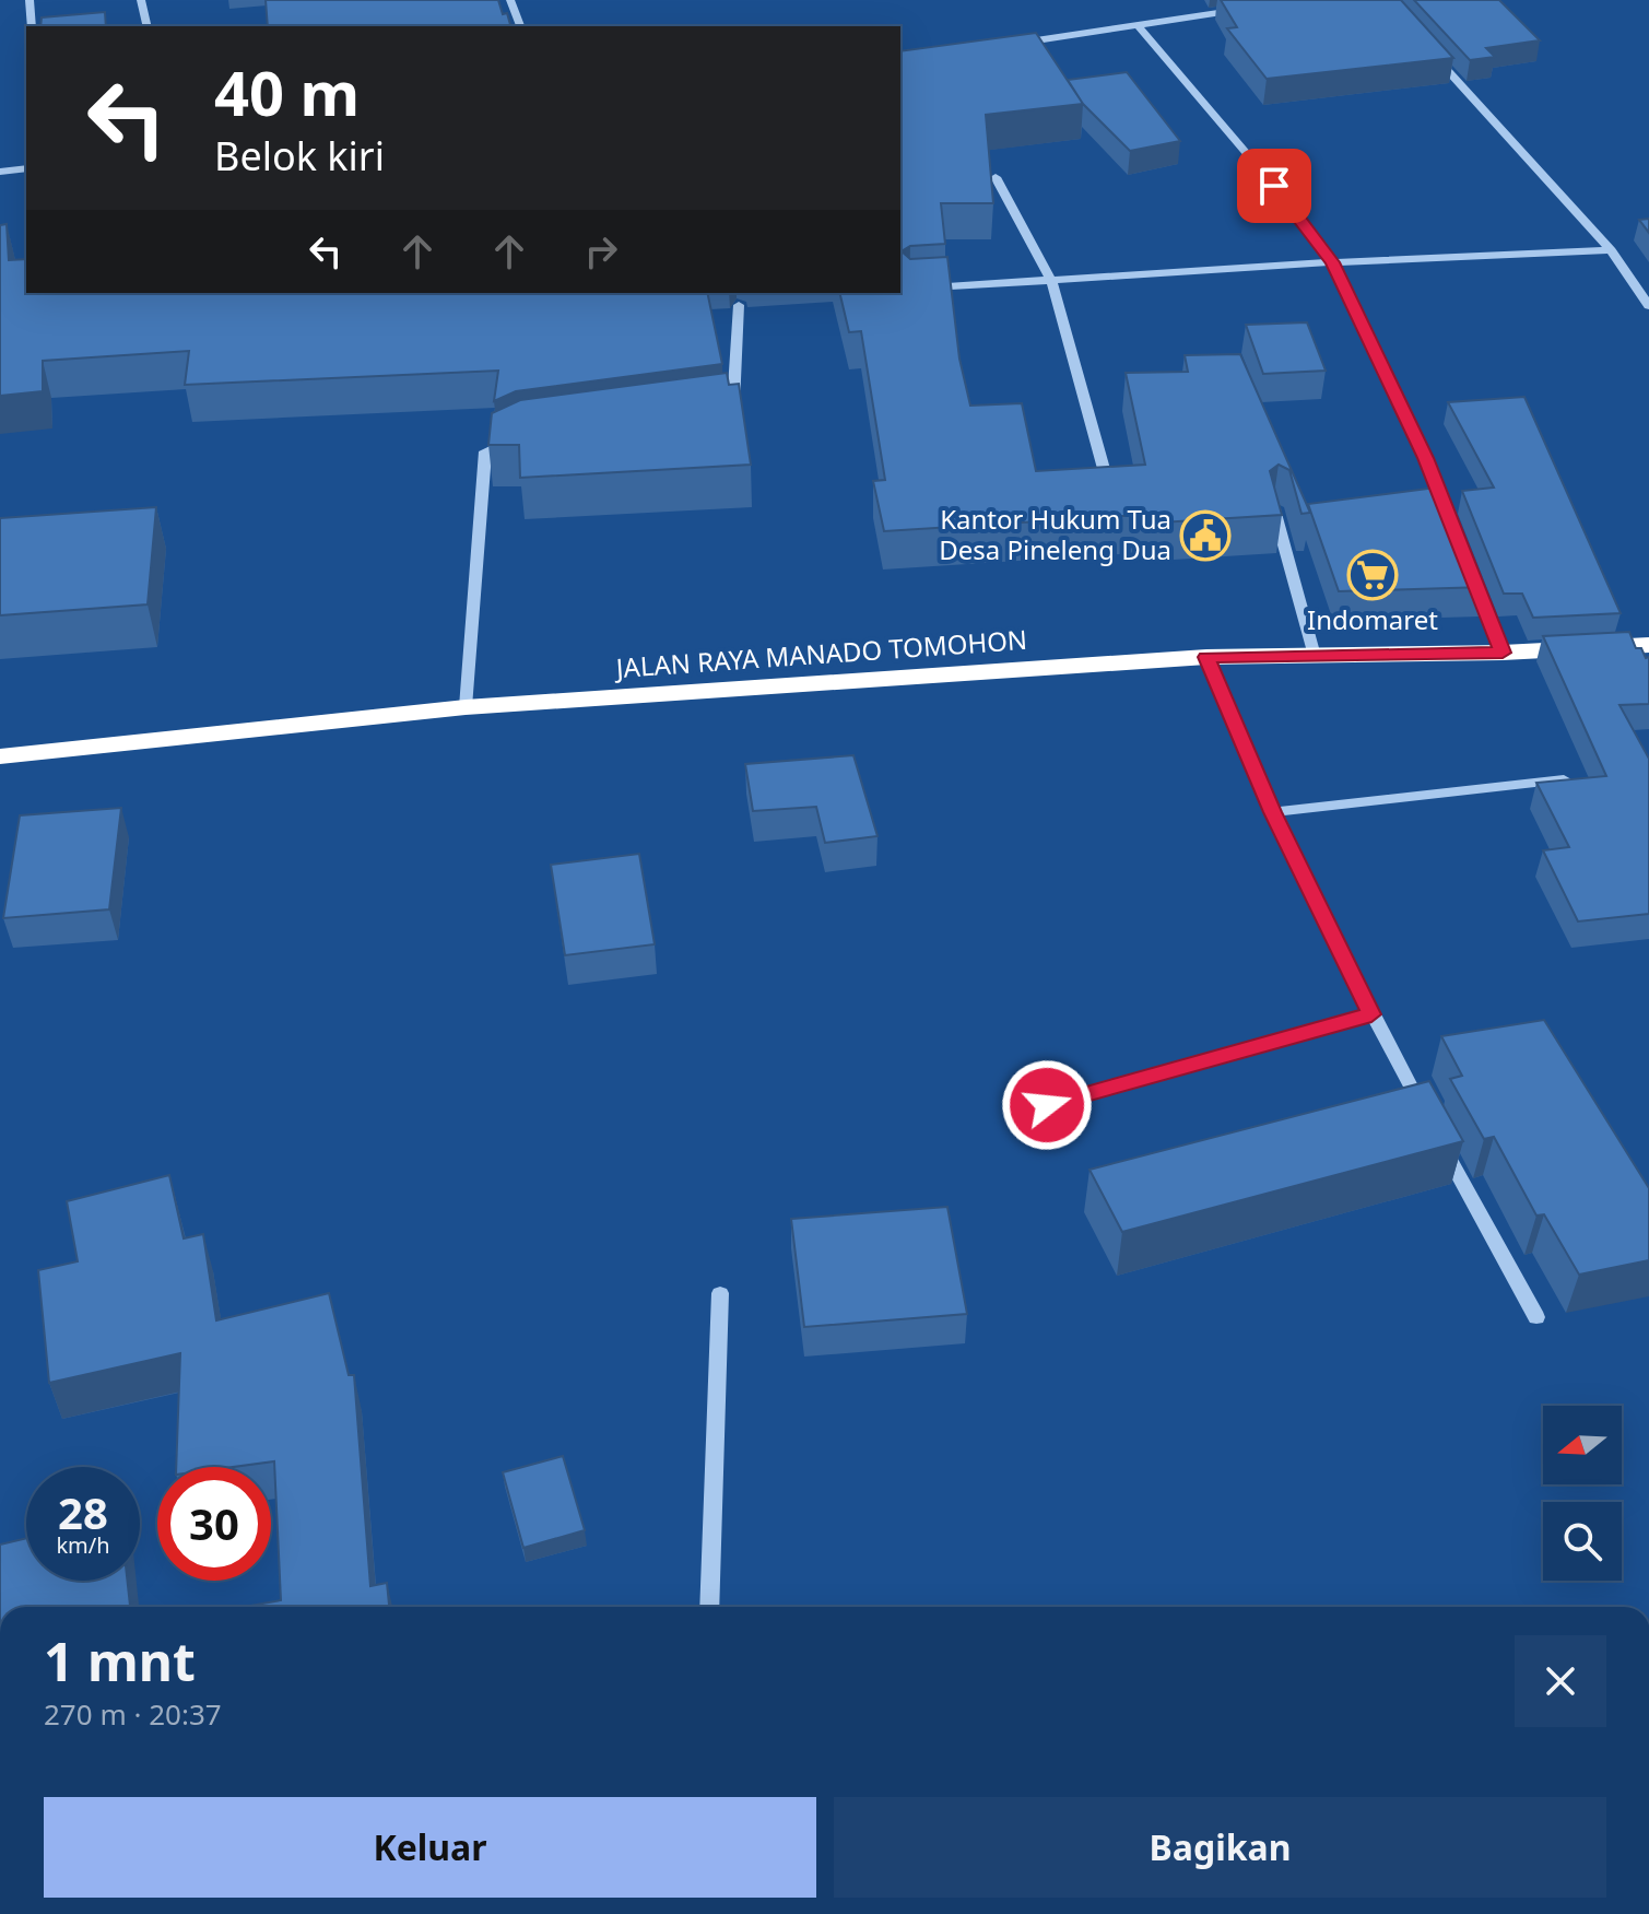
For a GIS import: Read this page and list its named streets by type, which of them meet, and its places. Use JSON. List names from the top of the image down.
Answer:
{
  "streets": {
    "highway": ["JALAN RAYA MANADO TOMOHON"]
  },
  "places": {
    "public building": ["Kantor Hukum Tua Desa Pineleng Dua"],
    "supermarket": ["Indomaret"]
  },
  "north": "left",
  "page": {
    "turn": ["40 m", "Belok kiri"],
    "speed": "28 km/h",
    "limit": "30",
    "heading": ["1 mnt", "270 m · 20:37"],
    "buttons": ["Keluar", "Bagikan"]
  }
}
